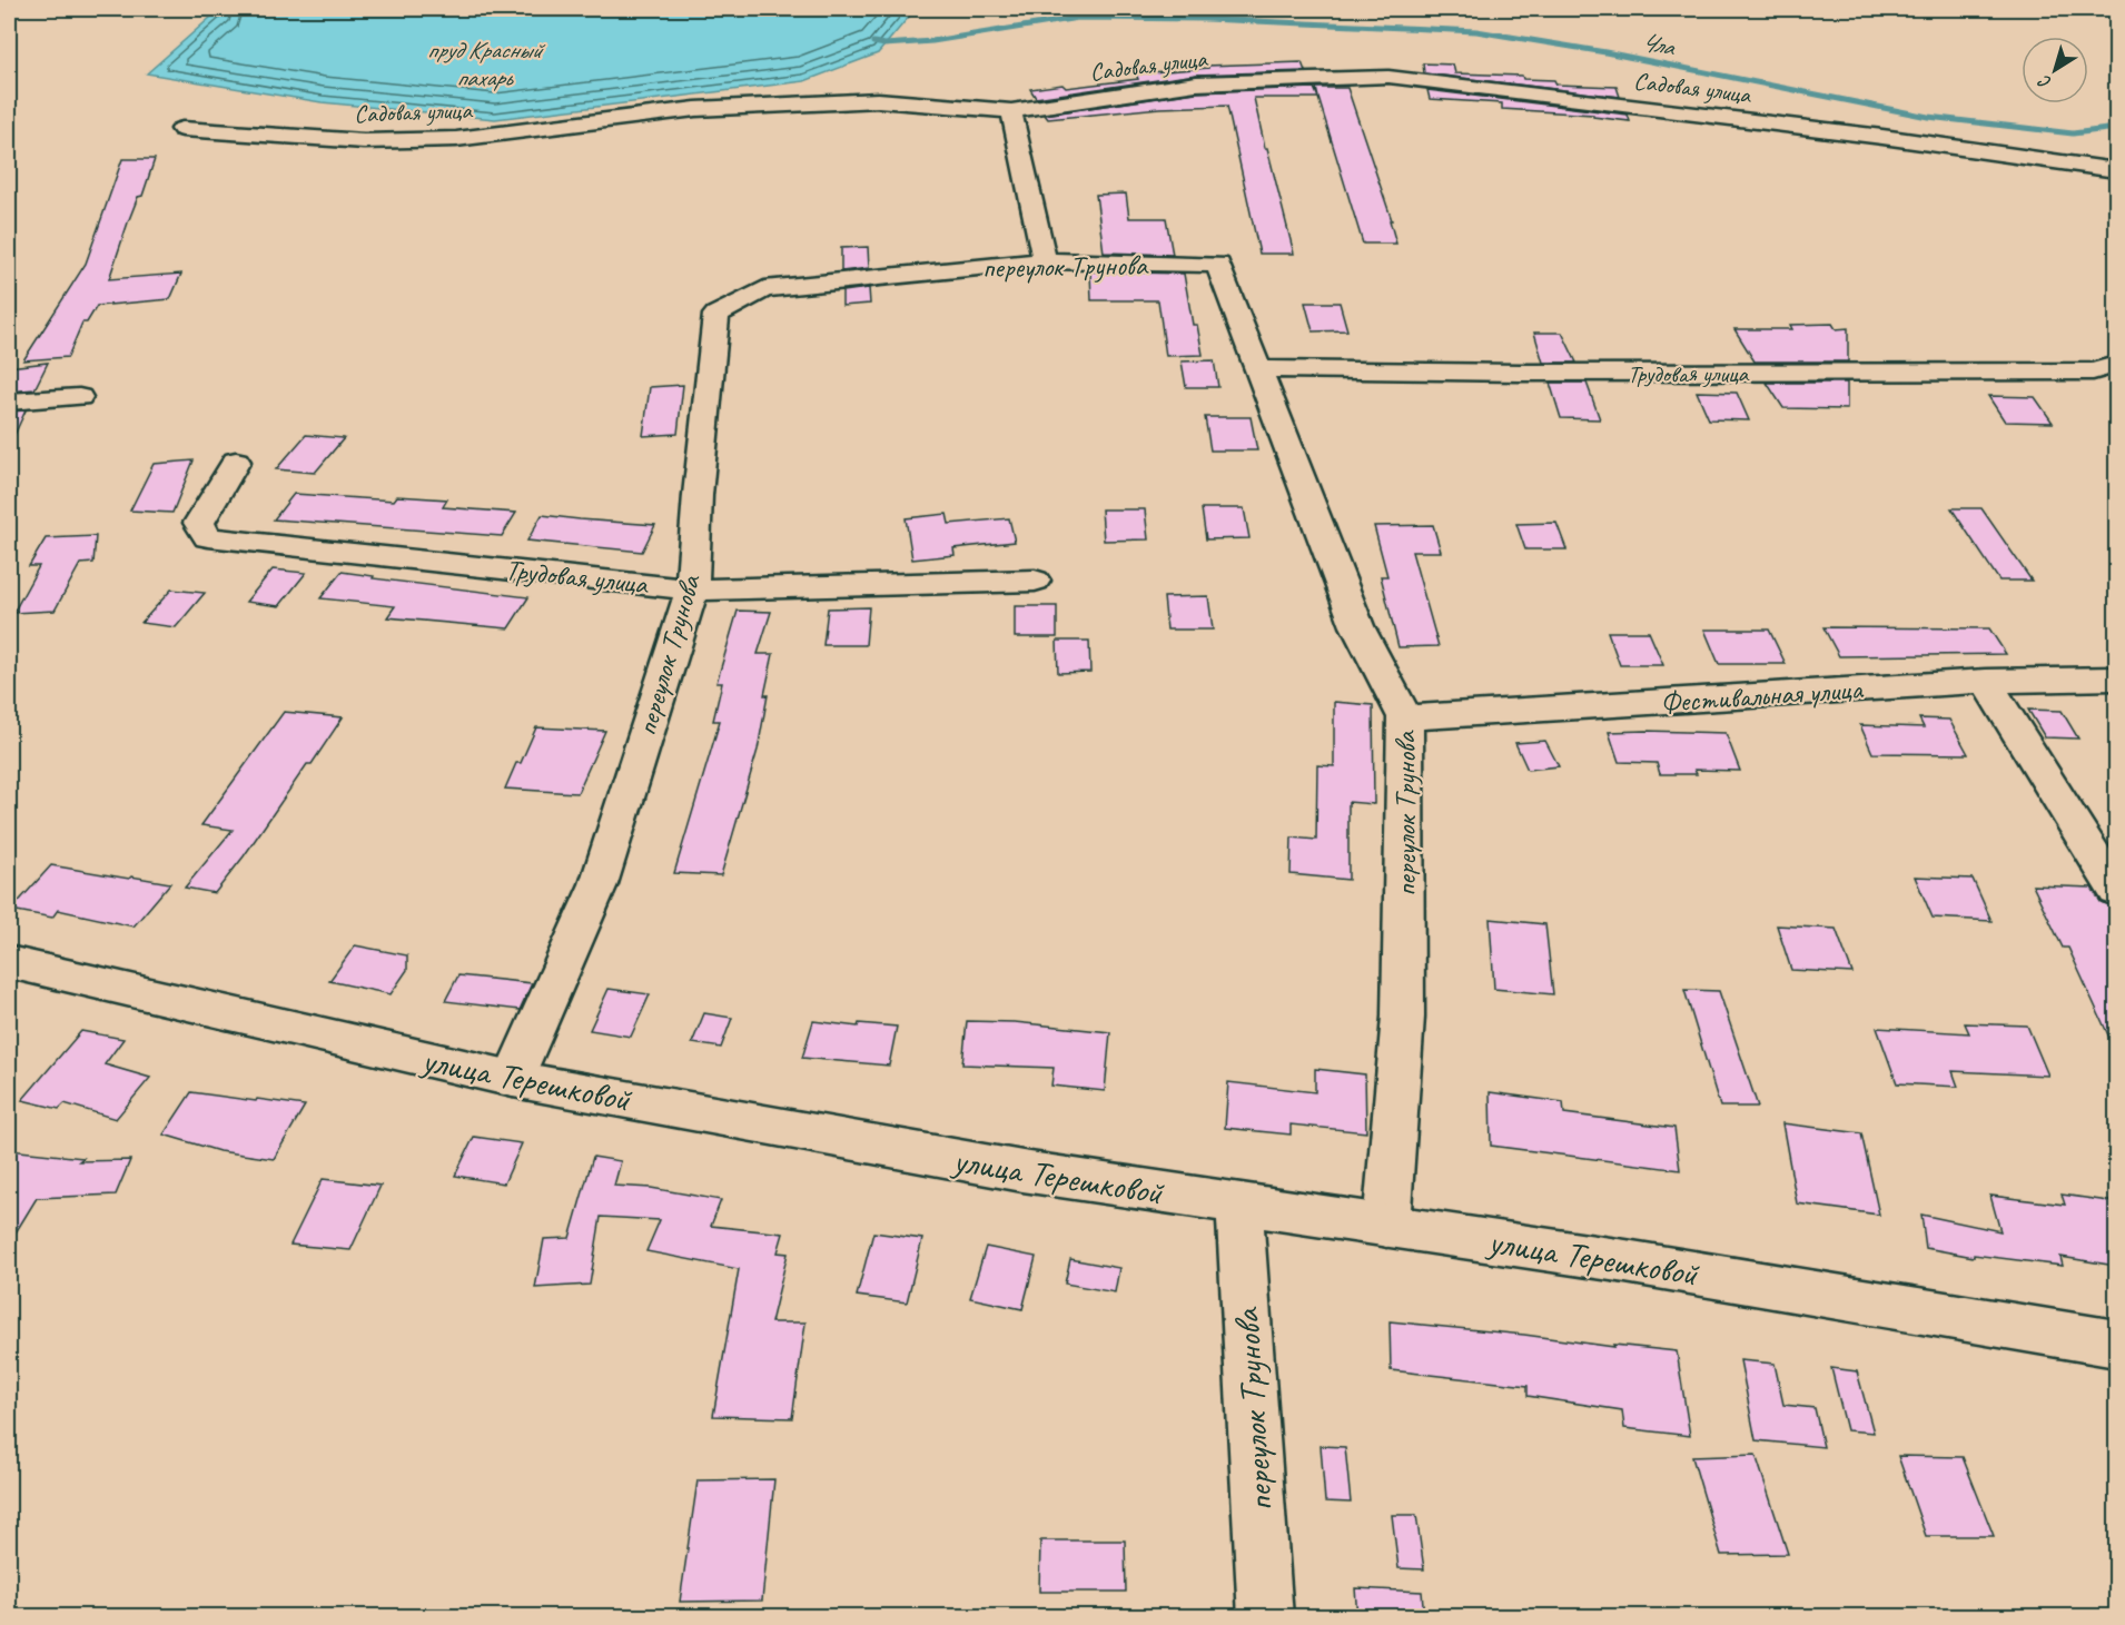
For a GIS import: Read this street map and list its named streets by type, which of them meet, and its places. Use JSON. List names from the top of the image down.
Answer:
{
  "streets": {
    "street": [
      "Садовая улица",
      "переулок Трунова",
      "Трудовая улица",
      "Фестивальная улица",
      "улица Терешковой"
    ]
  },
  "crossings": [
    ["переулок Трунова", "Трудовая улица"],
    ["переулок Трунова", "Фестивальная улица"],
    ["переулок Трунова", "улица Терешковой"]
  ],
  "water": ["Чла", "пруд Красный пахарь"],
  "north": "bottom left"
}
